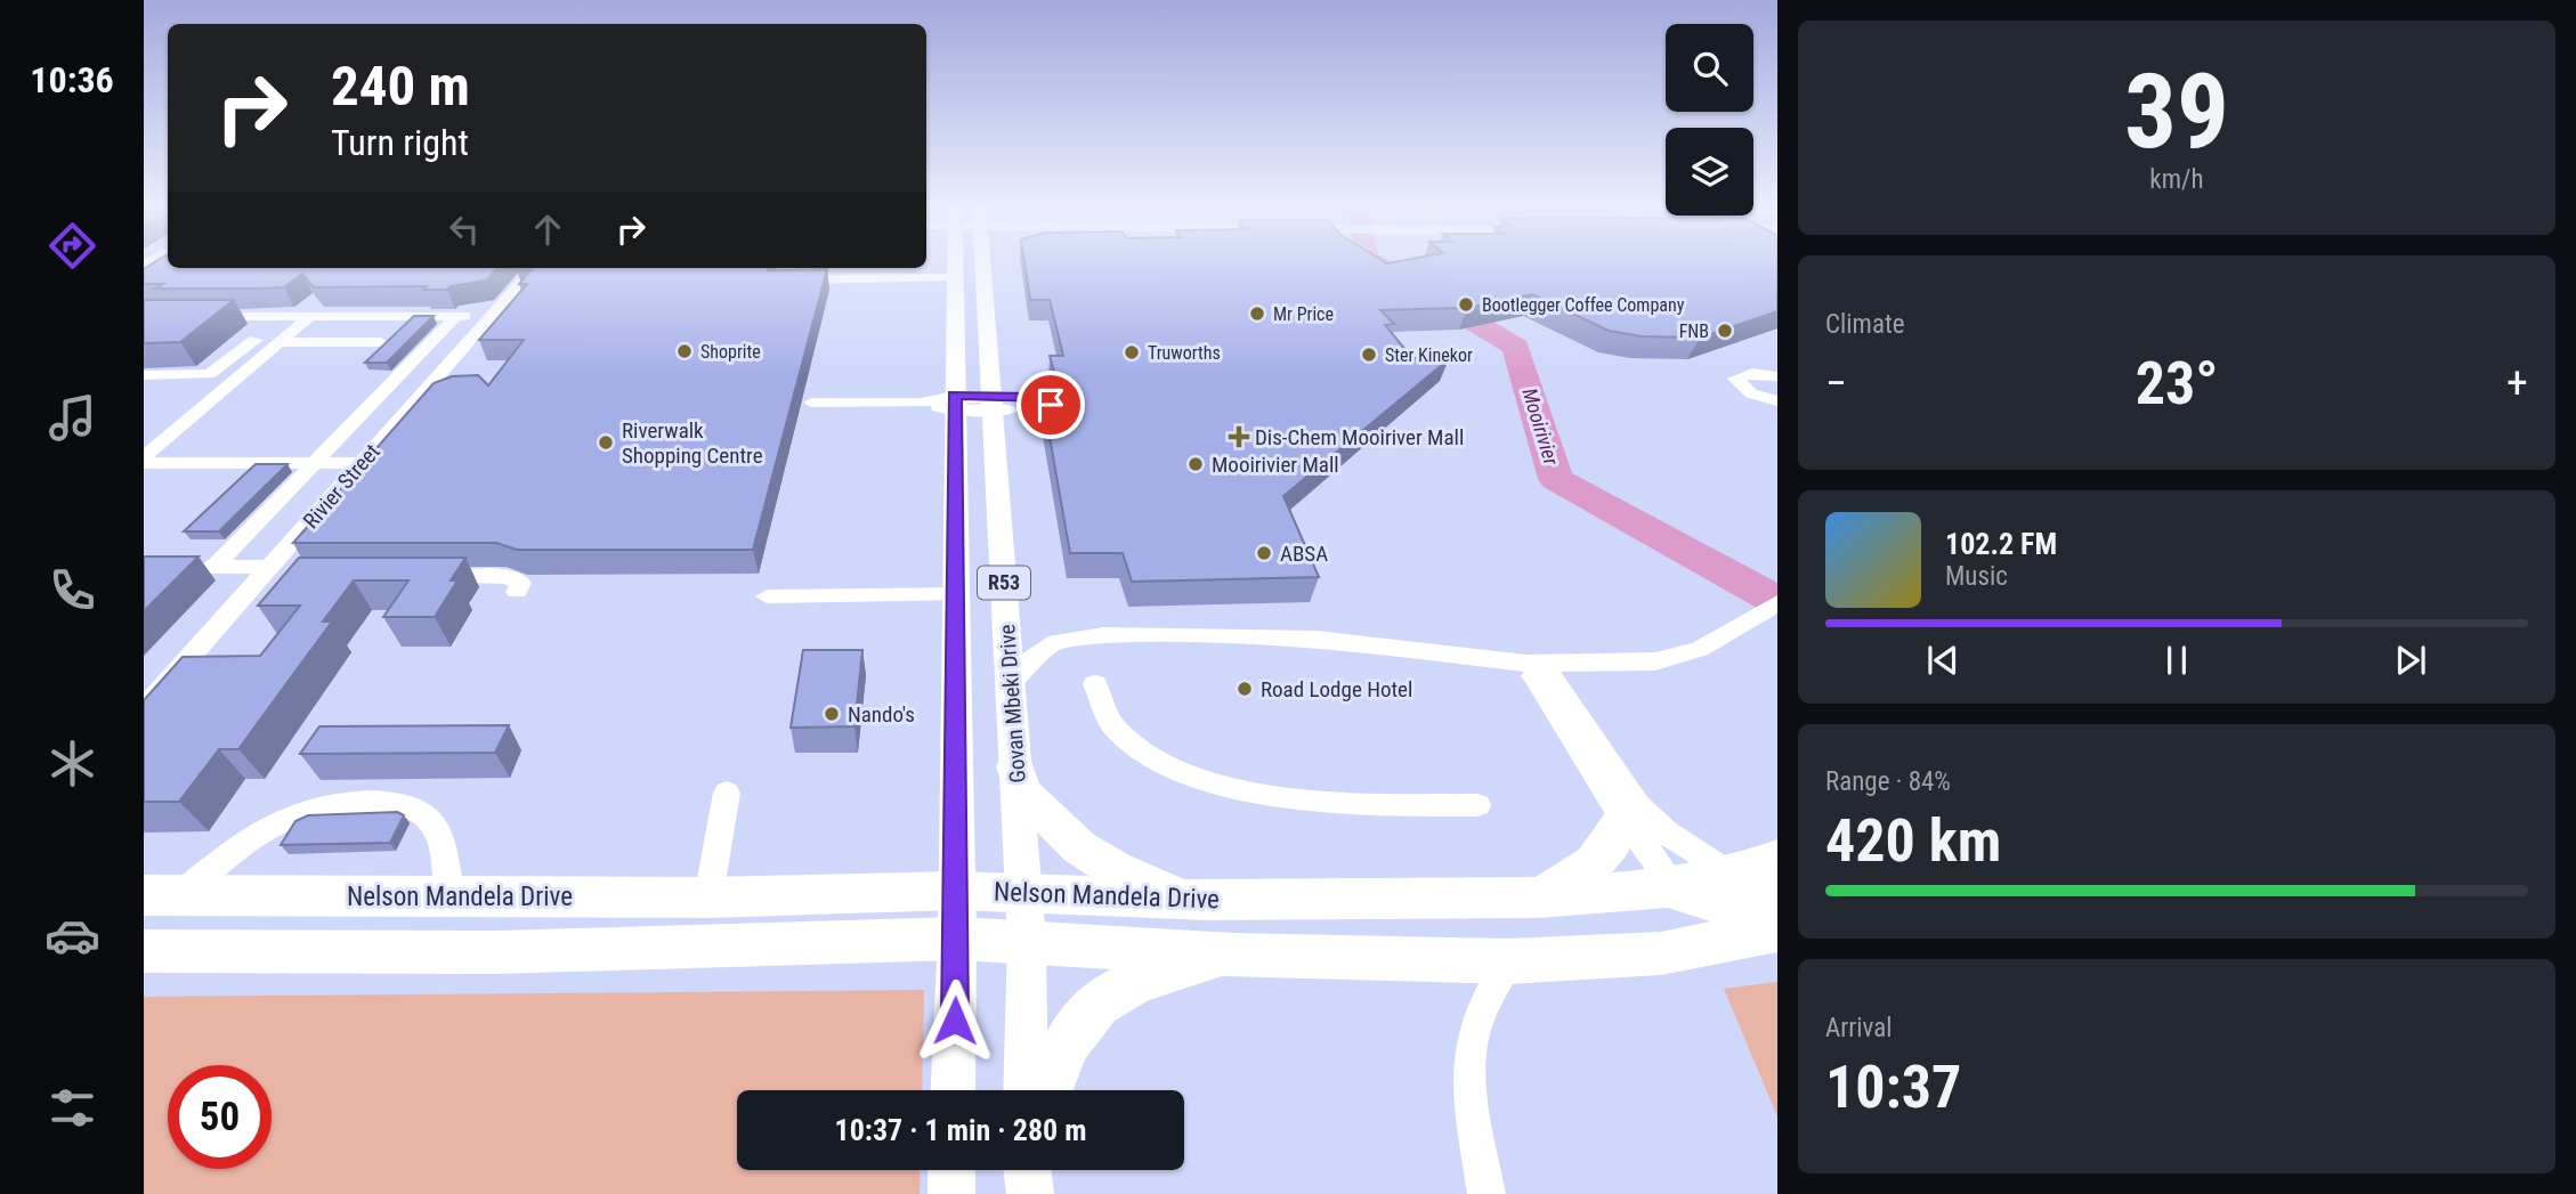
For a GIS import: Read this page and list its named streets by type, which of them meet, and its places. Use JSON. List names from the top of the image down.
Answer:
{
  "streets": {
    "highway": ["Nelson Mandela Drive"],
    "main road": ["R53", "Govan Mbeki Drive"],
    "street": ["Rivier Street"]
  },
  "crossings": [
    ["R53", "Nelson Mandela Drive"],
    ["Govan Mbeki Drive", "Nelson Mandela Drive"]
  ],
  "water": ["Mooirivier"],
  "places": {
    "other": [
      "Bootlegger Coffee Company",
      "Mr Price",
      "FNB",
      "Shoprite",
      "Truworths",
      "Ster Kinekor",
      "Riverwalk Shopping Centre",
      "Mooirivier Mall",
      "ABSA",
      "Road Lodge Hotel",
      "Nando's"
    ],
    "health": ["Dis-Chem Mooiriver Mall"]
  },
  "page": {
    "tabs": "10:36",
    "tile": [
      ["39", "km/h"],
      "Climate",
      ["Range · 84%", "420 km"],
      ["Arrival", "10:37"]
    ],
    "turn": ["240 m", "Turn right"],
    "heat": ["−", "23°", "+"],
    "song": ["102.2 FM", "Music"],
    "limit": "50",
    "trip": "10:37 · 1 min · 280 m"
  }
}
